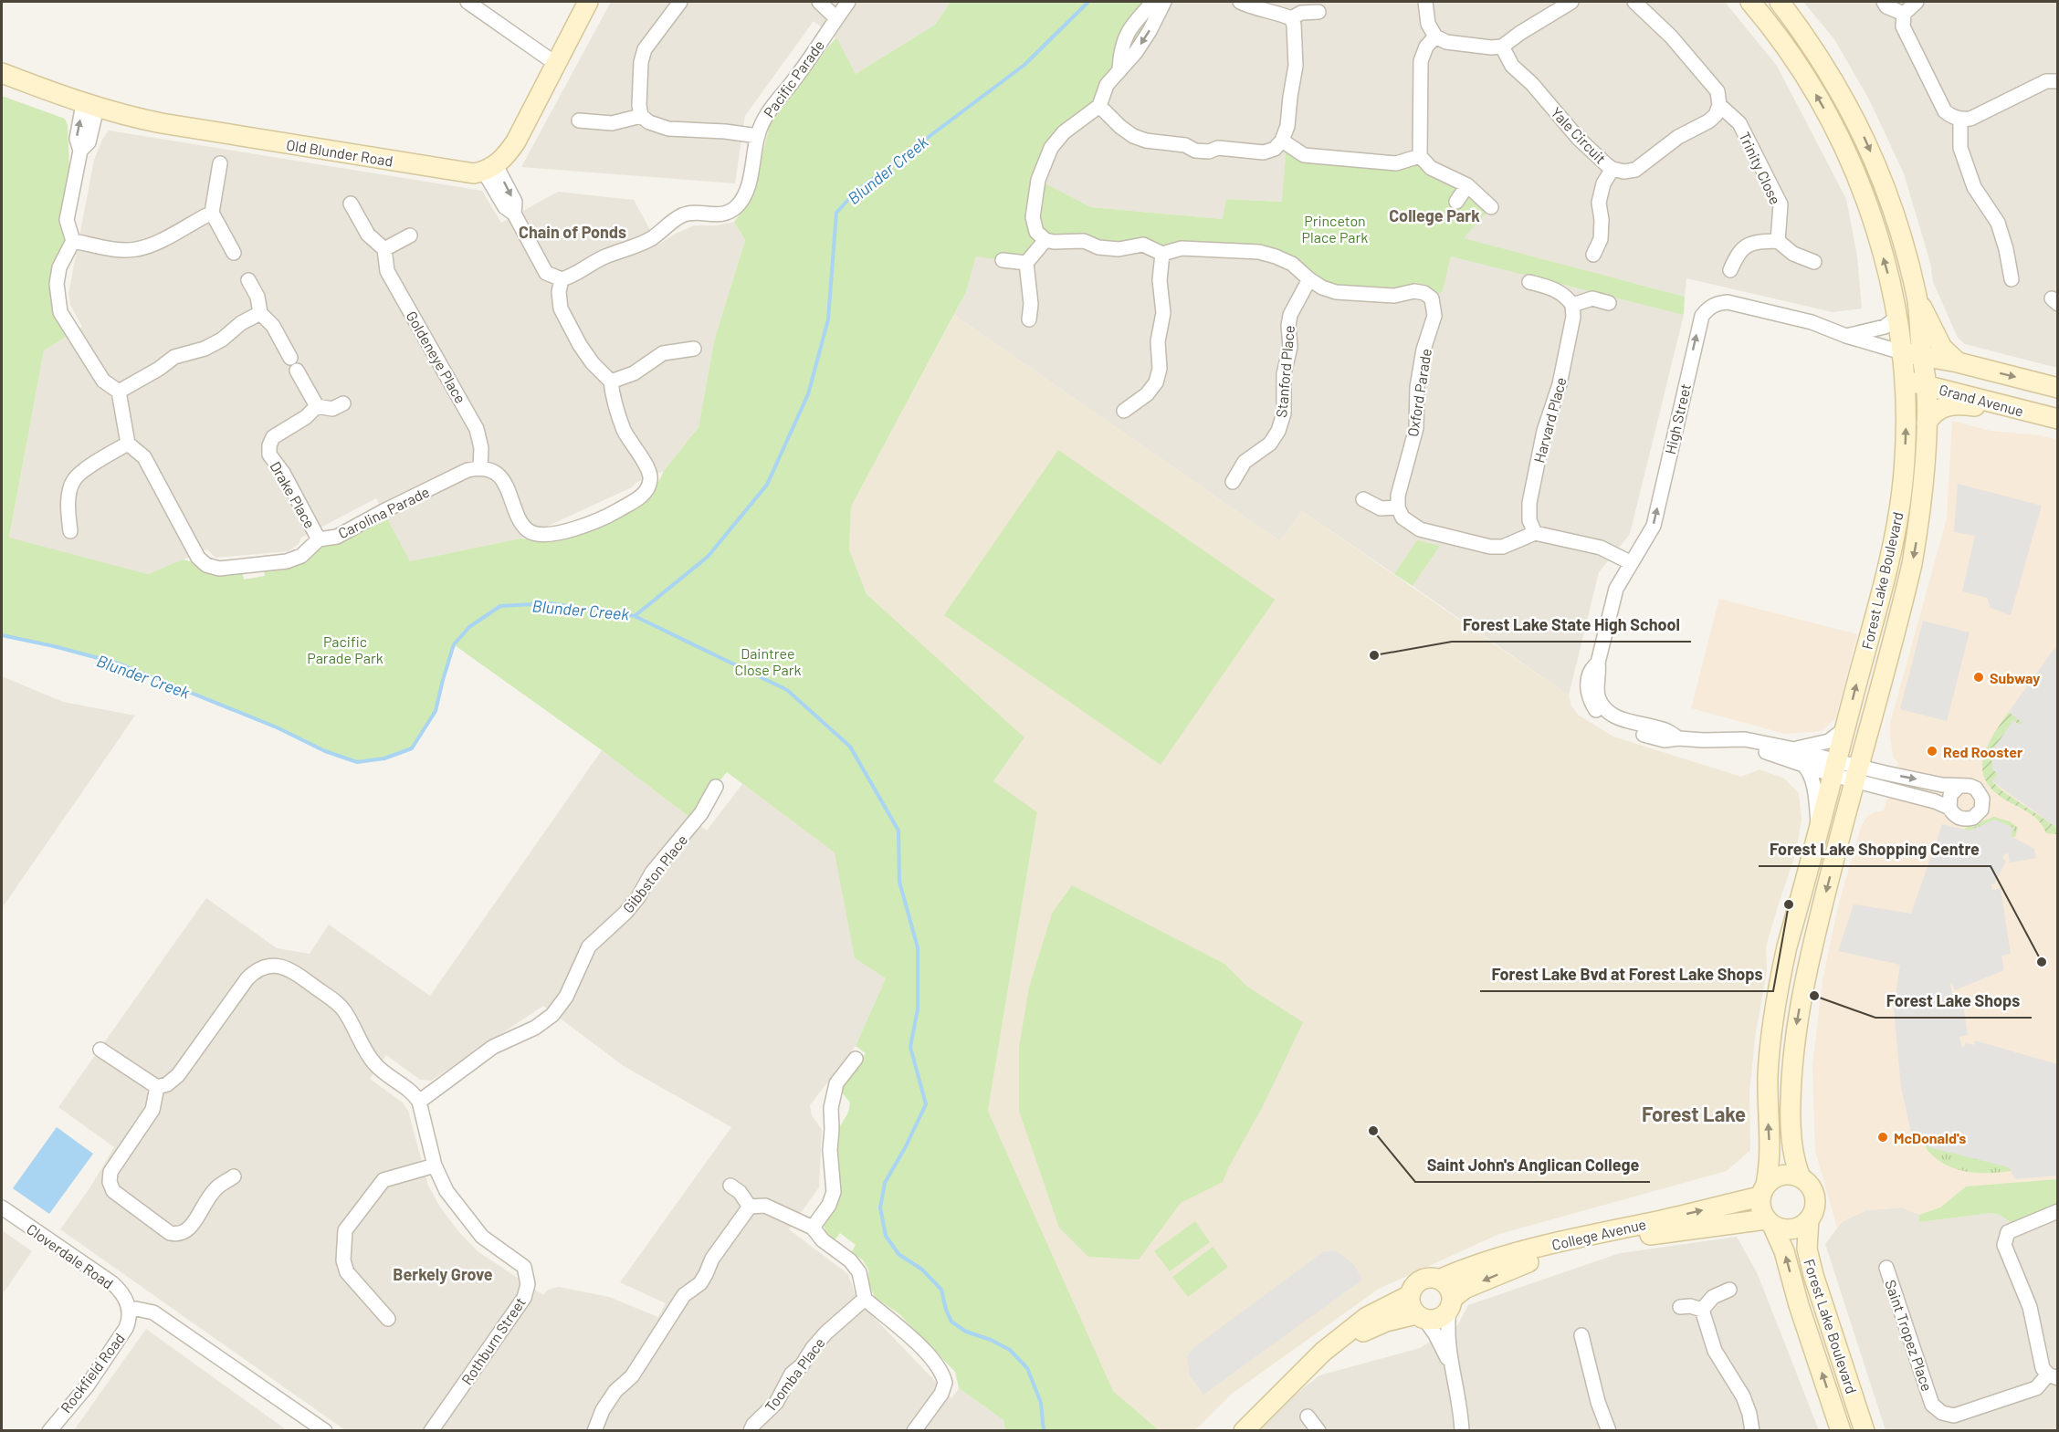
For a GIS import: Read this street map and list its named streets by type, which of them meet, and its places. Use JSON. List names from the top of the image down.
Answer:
{
  "streets": {
    "main road": [
      "Old Blunder Road",
      "Grand Avenue",
      "Forest Lake Boulevard",
      "College Avenue"
    ],
    "street": [
      "Pacific Parade",
      "Yale Circuit",
      "Trinity Close",
      "Goldeneye Place",
      "Stanford Place",
      "Oxford Parade",
      "High Street",
      "Harvard Place",
      "Drake Place",
      "Carolina Parade",
      "Gibbston Place",
      "Cloverdale Road",
      "Saint Tropez Place",
      "Rothburn Street",
      "Rockfield Road",
      "Toomba Place"
    ]
  },
  "crossings": [
    ["Yale Circuit", "Trinity Close"],
    ["Goldeneye Place", "Carolina Parade"],
    ["Stanford Place", "Oxford Parade"],
    ["Grand Avenue", "High Street"],
    ["Grand Avenue", "Forest Lake Boulevard"],
    ["High Street", "Forest Lake Boulevard"],
    ["Drake Place", "Carolina Parade"],
    ["Forest Lake Boulevard", "College Avenue"],
    ["Gibbston Place", "Rothburn Street"],
    ["Cloverdale Road", "Rockfield Road"]
  ],
  "districts": [
    "College Park",
    "Chain of Ponds",
    "Forest Lake",
    "Berkely Grove"
  ],
  "water": ["Blunder Creek"],
  "parks": ["Princeton Place Park", "Pacific Parade Park", "Daintree Close Park"],
  "places": [
    "Forest Lake State High School",
    "Subway",
    "Red Rooster",
    "Forest Lake Bvd at Forest Lake Shops",
    "Forest Lake Shopping Centre",
    "Forest Lake Shops",
    "Saint John's Anglican College",
    "McDonald's"
  ]
}
